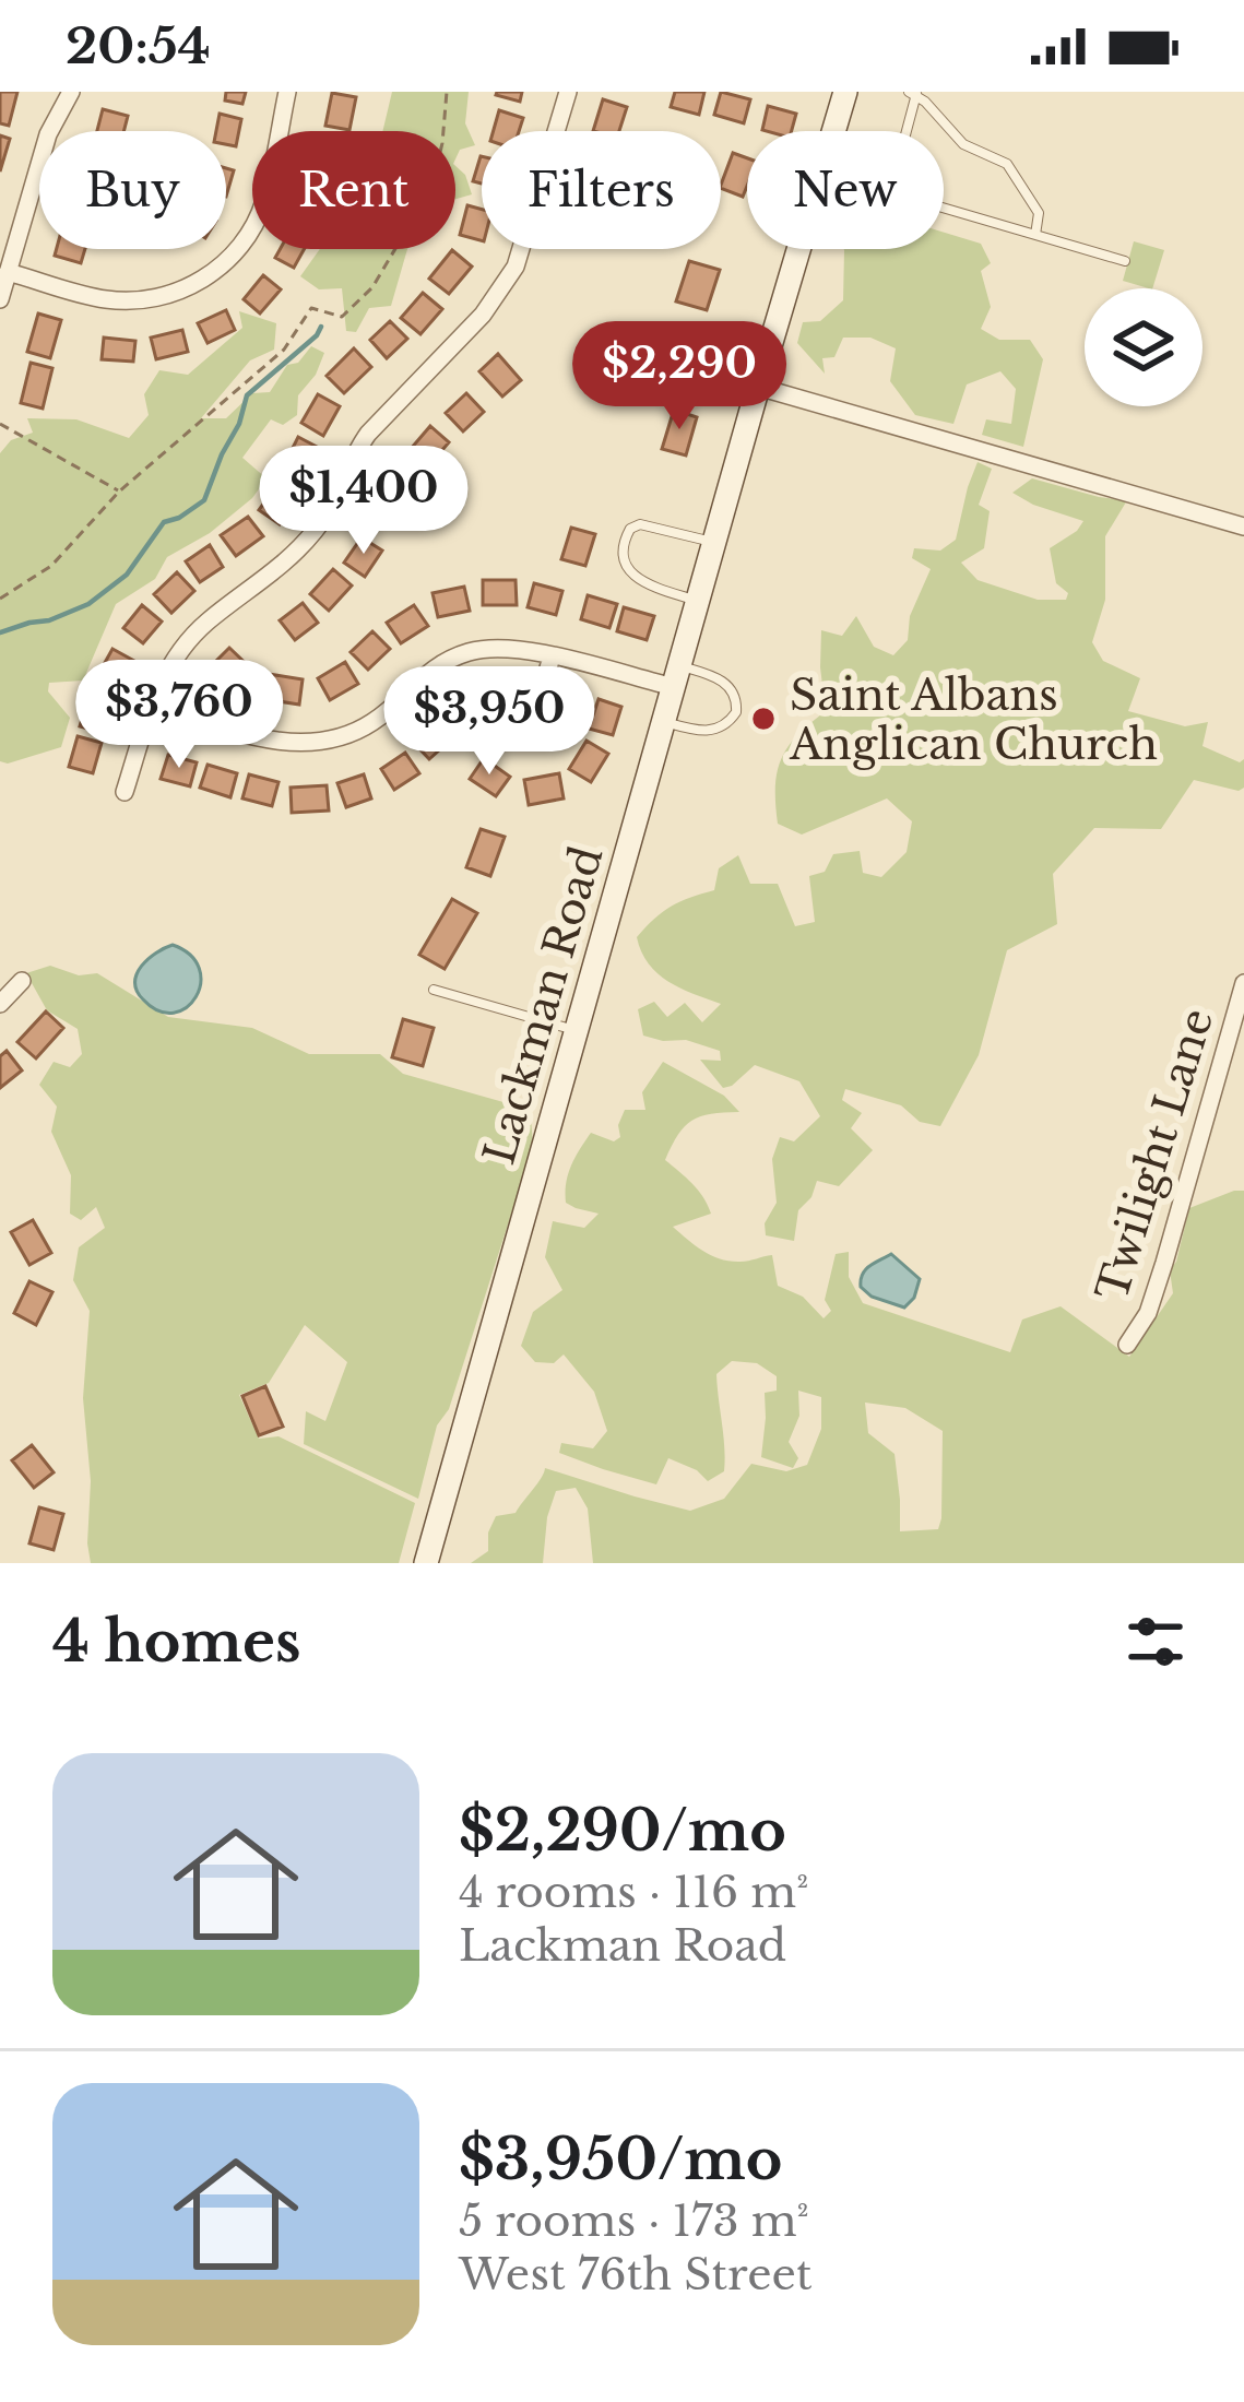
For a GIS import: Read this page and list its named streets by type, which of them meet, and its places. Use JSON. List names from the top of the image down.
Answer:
{
  "streets": {
    "main road": ["Lackman Road"],
    "street": ["Twilight Lane"]
  },
  "places": ["Saint Albans Anglican Church"],
  "page": {
    "status": "20:54",
    "chip": [
      "Buy",
      "Rent",
      "Filters",
      "New"
    ],
    "price": [
      "$2,290",
      "$1,400",
      "$3,760",
      "$3,950"
    ],
    "heading": "4 homes",
    "list": [
      {
        "name": "$2,290/mo",
        "note": "4 rooms · 116 m² · Lackman Road"
      },
      {
        "name": "$3,950/mo",
        "note": "5 rooms · 173 m² · West 76th Street"
      }
    ]
  }
}
